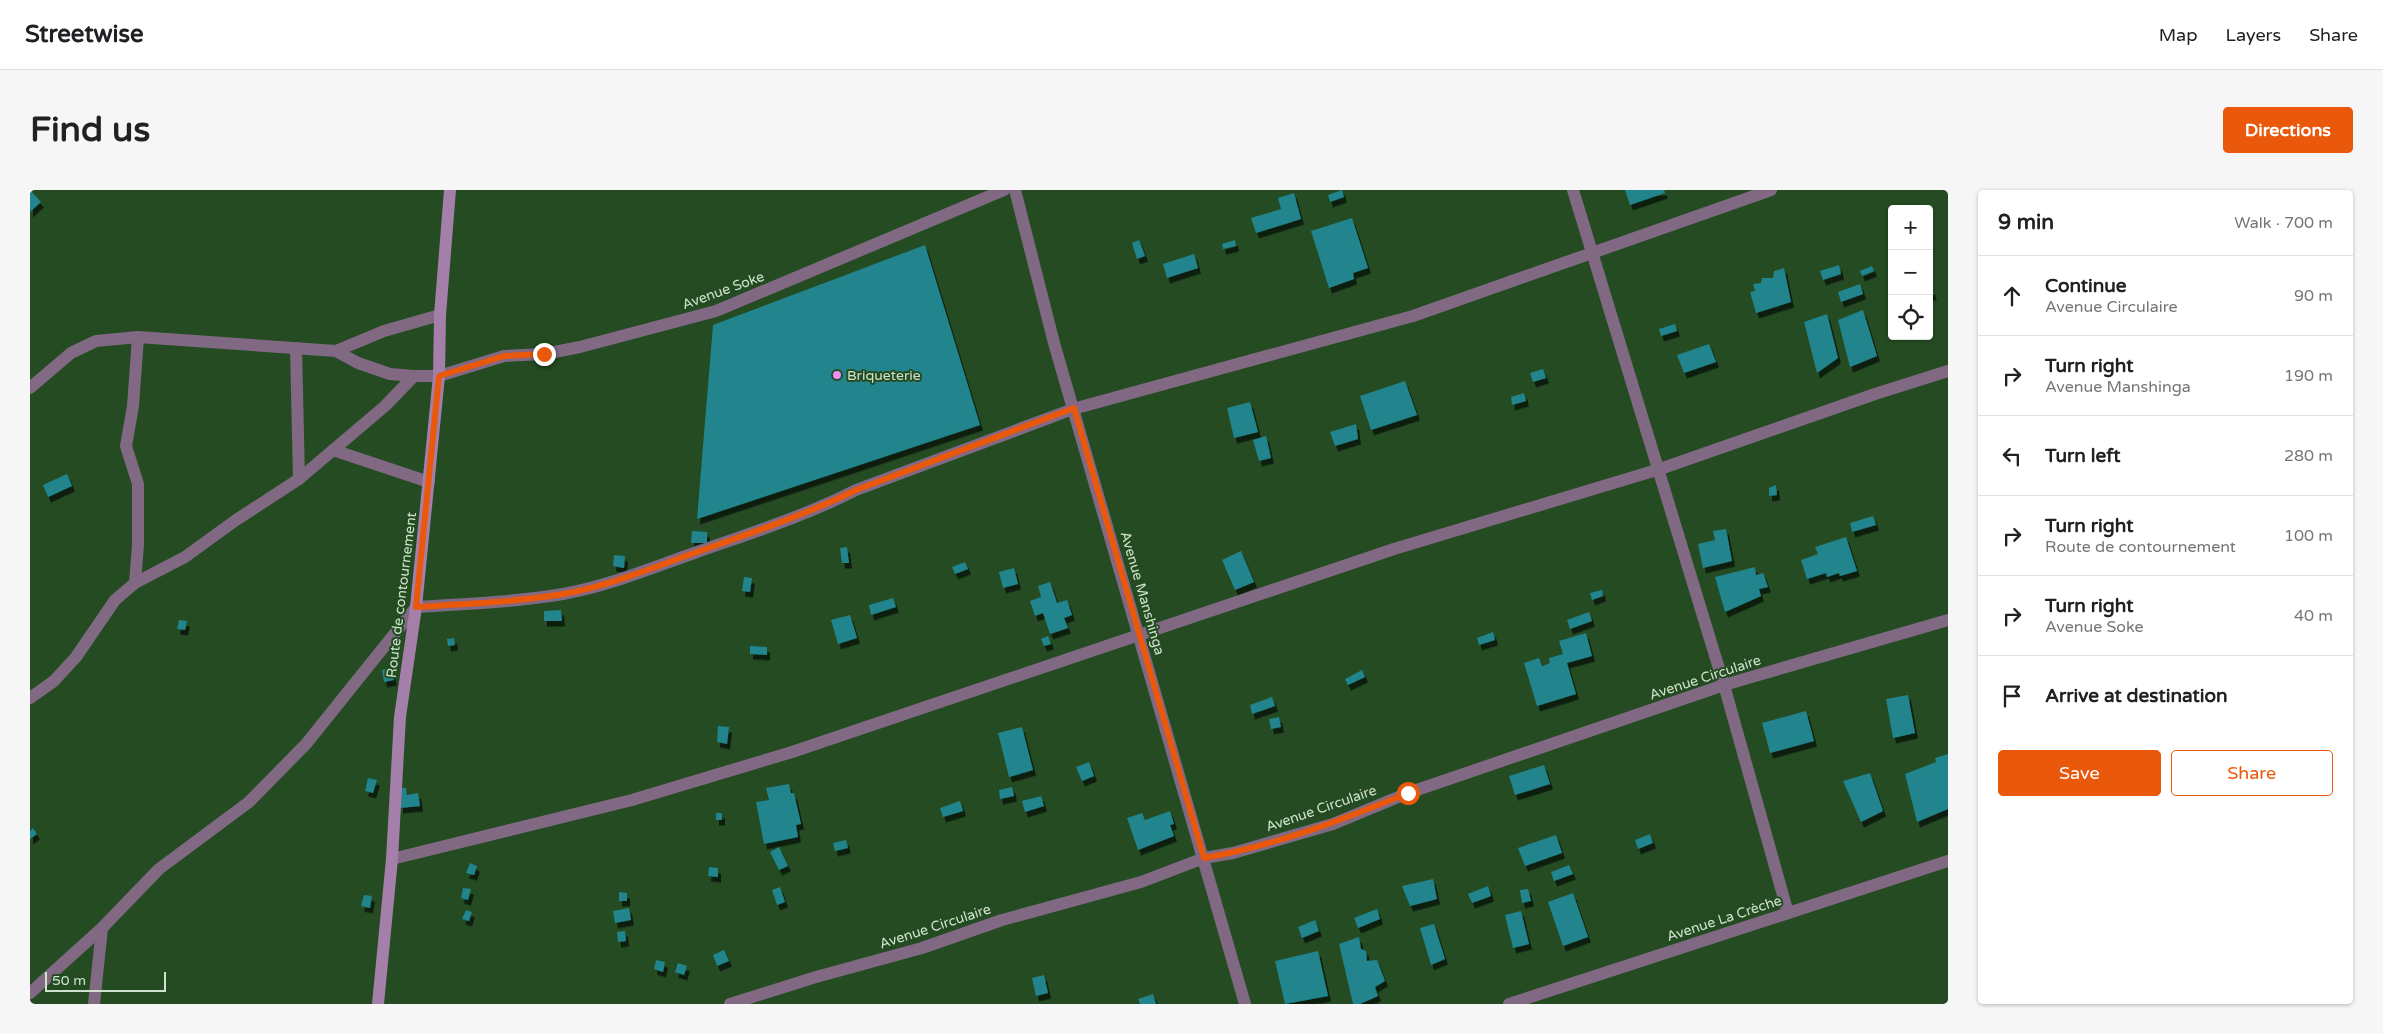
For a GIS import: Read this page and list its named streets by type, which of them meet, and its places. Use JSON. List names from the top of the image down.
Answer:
{
  "streets": {
    "street": [
      "Avenue Soke",
      "Avenue Manshinga",
      "Route de contournement",
      "Avenue Circulaire",
      "Avenue La Crèche"
    ]
  },
  "crossings": [
    ["Avenue Soke", "Route de contournement"],
    ["Avenue Manshinga", "Avenue Circulaire"]
  ],
  "places": ["Briqueterie"],
  "scale_bar": "50 m",
  "page": {
    "header": "Streetwise",
    "nav": ["Map", "Layers", "Share"],
    "buttons": [
      "Directions",
      ["Save", "Share"]
    ],
    "title": "Find us",
    "heading": ["9 min", "Walk · 700 m"],
    "map_buttons": ["+", "−"],
    "list": [
      ["Continue", "Avenue Circulaire", "90 m"],
      ["Turn right", "Avenue Manshinga", "190 m"],
      ["Turn left", "280 m"],
      ["Turn right", "Route de contournement", "100 m"],
      ["Turn right", "Avenue Soke", "40 m"],
      "Arrive at destination"
    ],
    "scale": "50 m"
  }
}
